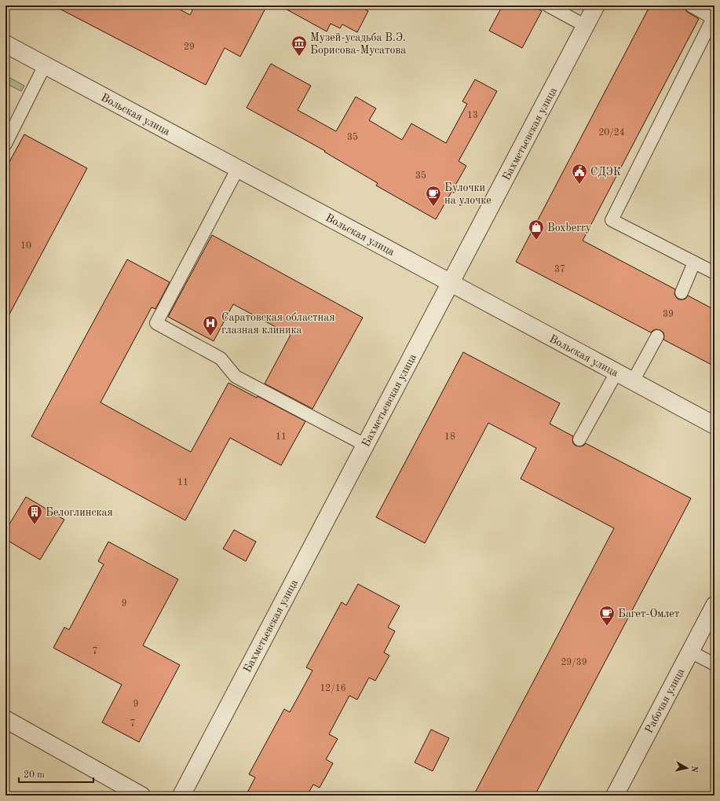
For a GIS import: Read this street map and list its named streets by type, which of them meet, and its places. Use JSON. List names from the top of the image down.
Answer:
{
  "streets": {
    "street": ["Вольская улица", "Бахметьевская улица", "Рабочая улица"]
  },
  "crossings": [
    ["Вольская улица", "Бахметьевская улица"]
  ],
  "places": {
    "museum": ["Музей-усадьба В.Э. Борисова-Мусатова"],
    "public building": ["СДЭК"],
    "cafe": ["Булочки на улочке", "Багет-Омлет"],
    "shop": ["Boxberry"],
    "hospital": ["Саратовская областная глазная клиника"],
    "building": ["Белоглинская"]
  },
  "house_numbers": [
    "29",
    "13",
    "20/24",
    "35",
    "35",
    "10",
    "37",
    "39",
    "11",
    "18",
    "11",
    "9",
    "7",
    "29/39",
    "12/16",
    "9",
    "7"
  ],
  "scale_bar": "20 m",
  "north": "right"
}
